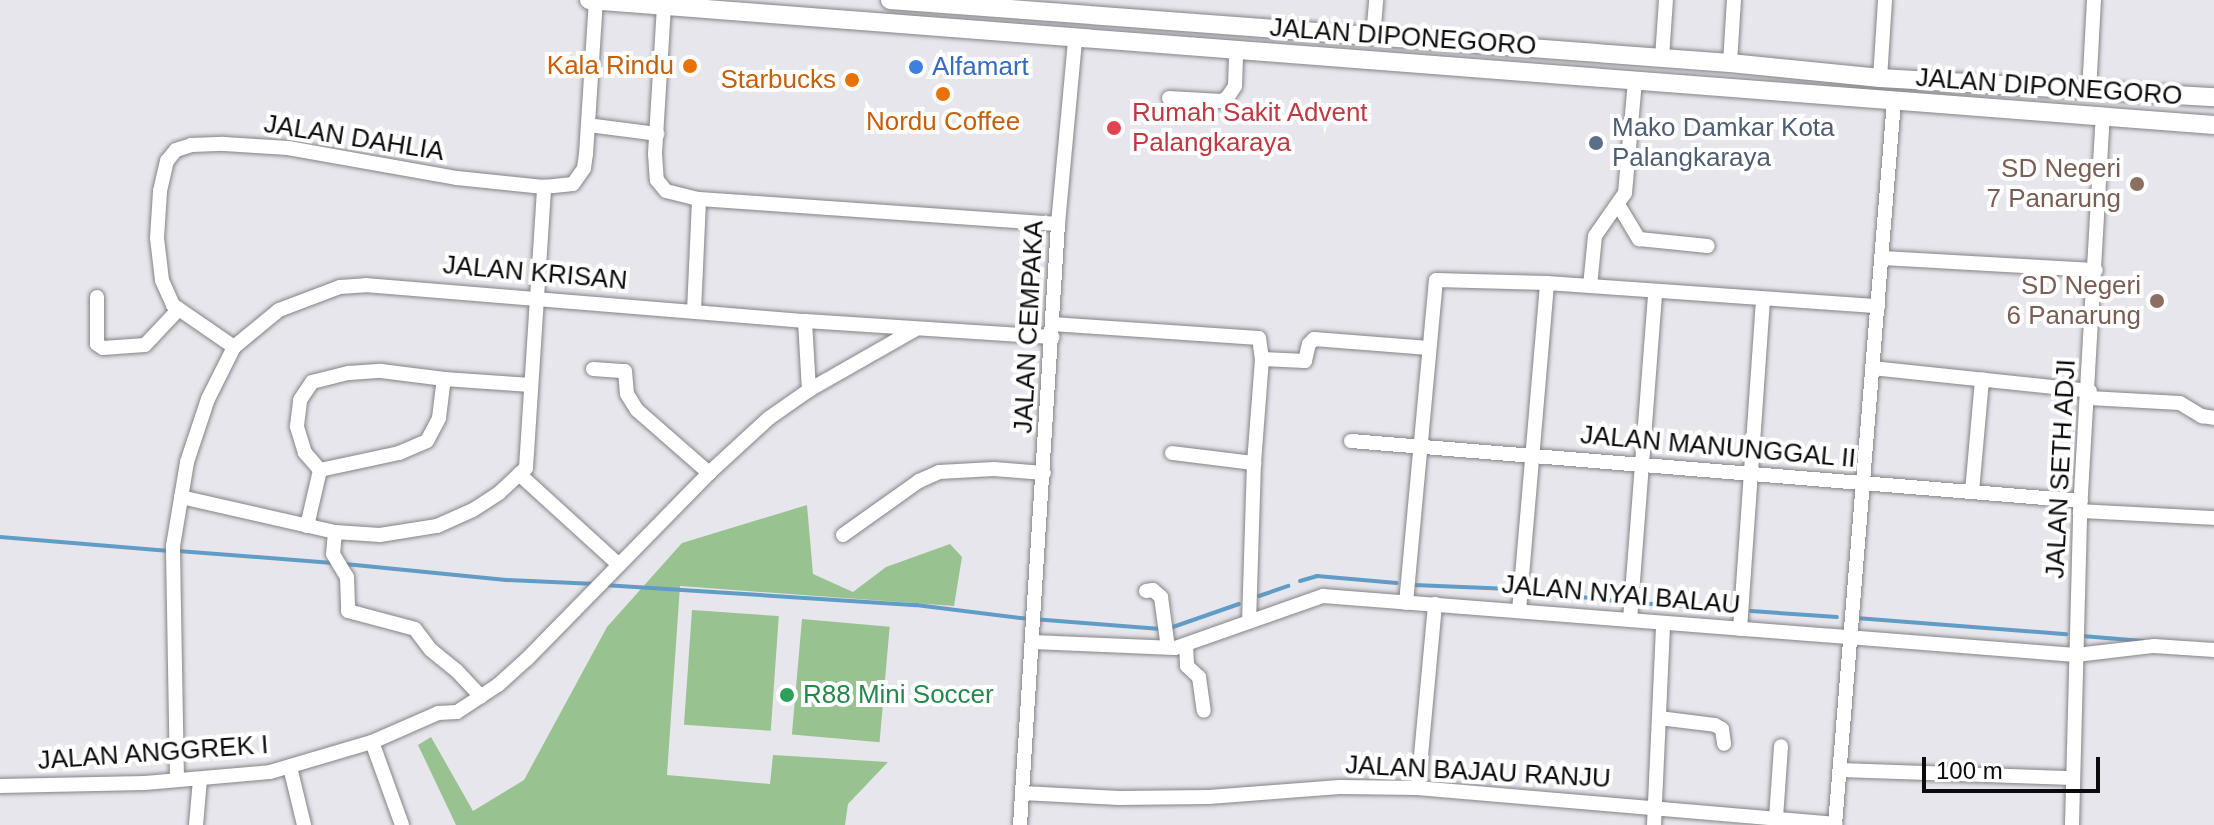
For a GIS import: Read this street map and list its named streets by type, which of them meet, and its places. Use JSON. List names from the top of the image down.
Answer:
{
  "streets": {
    "main road": ["JALAN DIPONEGORO"],
    "street": [
      "JALAN DAHLIA",
      "JALAN KRISAN",
      "JALAN CEMPAKA",
      "JALAN MANUNGGAL II",
      "JALAN SETH ADJI",
      "JALAN NYAI BALAU",
      "JALAN ANGGREK I",
      "JALAN BAJAU RANJU"
    ]
  },
  "crossings": [
    ["JALAN DIPONEGORO", "JALAN DAHLIA"],
    ["JALAN DIPONEGORO", "JALAN CEMPAKA"],
    ["JALAN DIPONEGORO", "JALAN SETH ADJI"],
    ["JALAN KRISAN", "JALAN CEMPAKA"],
    ["JALAN KRISAN", "JALAN ANGGREK I"],
    ["JALAN CEMPAKA", "JALAN NYAI BALAU"],
    ["JALAN CEMPAKA", "JALAN BAJAU RANJU"],
    ["JALAN MANUNGGAL II", "JALAN SETH ADJI"],
    ["JALAN SETH ADJI", "JALAN NYAI BALAU"]
  ],
  "places": [
    "Kala Rindu",
    "Alfamart",
    "Starbucks",
    "Nordu Coffee",
    "Rumah Sakit Advent Palangkaraya",
    "Mako Damkar Kota Palangkaraya",
    "SD Negeri 7 Panarung",
    "SD Negeri 6 Panarung",
    "R88 Mini Soccer"
  ],
  "scale_bar": "100 m"
}
